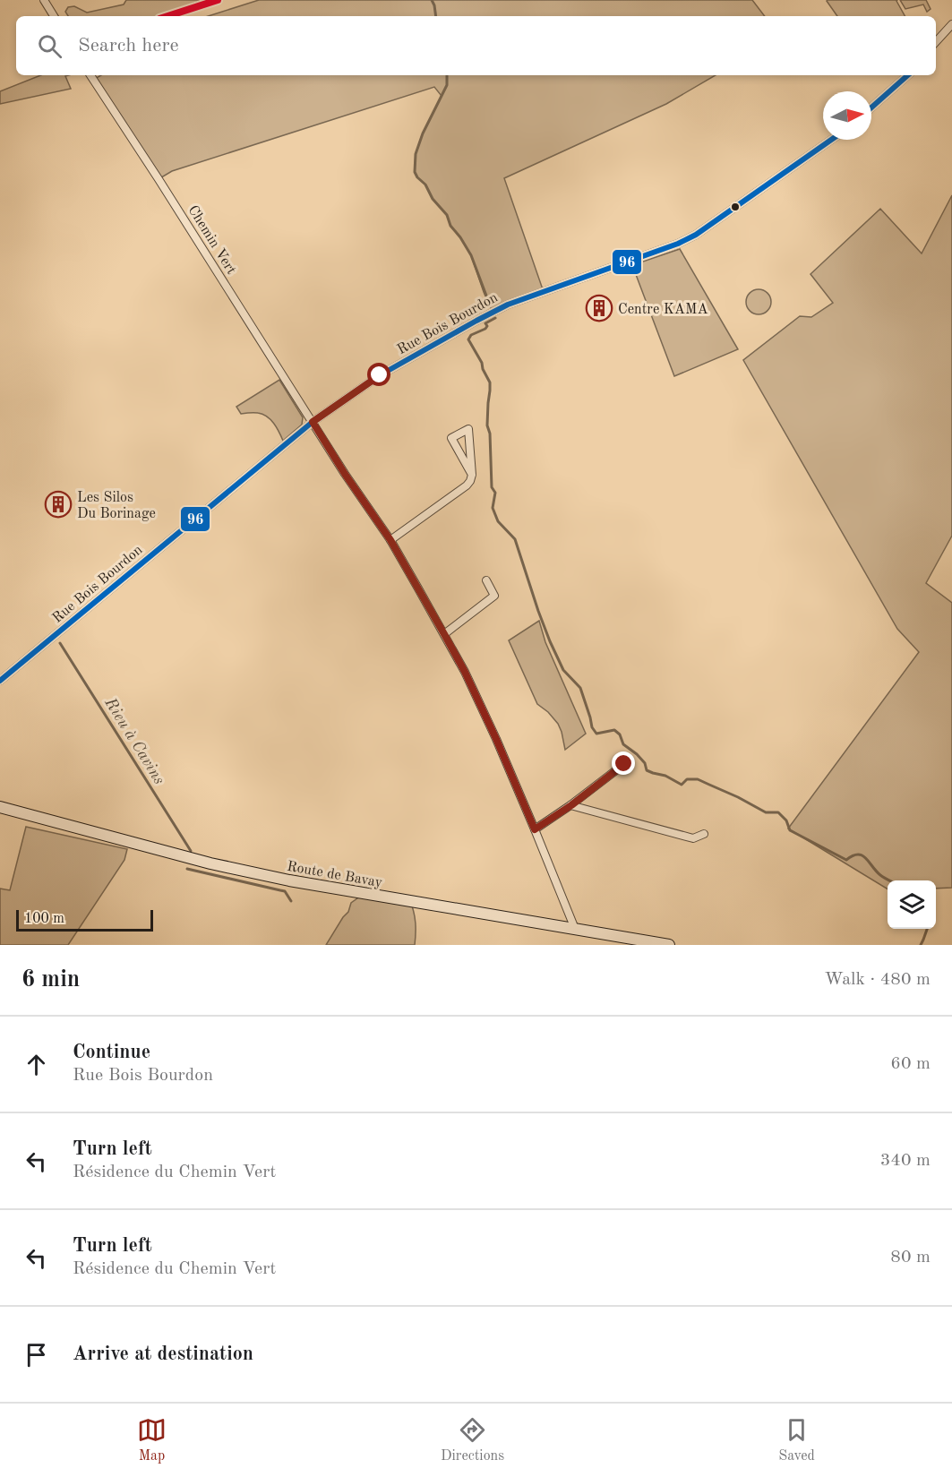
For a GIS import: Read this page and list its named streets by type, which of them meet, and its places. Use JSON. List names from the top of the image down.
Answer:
{
  "streets": {
    "main road": ["Route de Bavay"],
    "street": ["Chemin Vert", "Rue Bois Bourdon"]
  },
  "crossings": [
    ["Chemin Vert", "Rue Bois Bourdon"],
    ["Chemin Vert", "Route de Bavay"]
  ],
  "water": ["Rieu à Cavins"],
  "places": {
    "building": ["Centre KAMA", "Les Silos Du Borinage"]
  },
  "lines": ["transit line 96"],
  "scale_bar": "100 m",
  "north": "right",
  "page": {
    "search": "Search here",
    "scale": "100 m",
    "heading": ["6 min", "Walk · 480 m"],
    "list": [
      ["Continue", "Rue Bois Bourdon", "60 m"],
      ["Turn left", "Résidence du Chemin Vert", "340 m"],
      ["Turn left", "Résidence du Chemin Vert", "80 m"],
      "Arrive at destination"
    ],
    "nav": ["Map", "Directions", "Saved"]
  }
}
